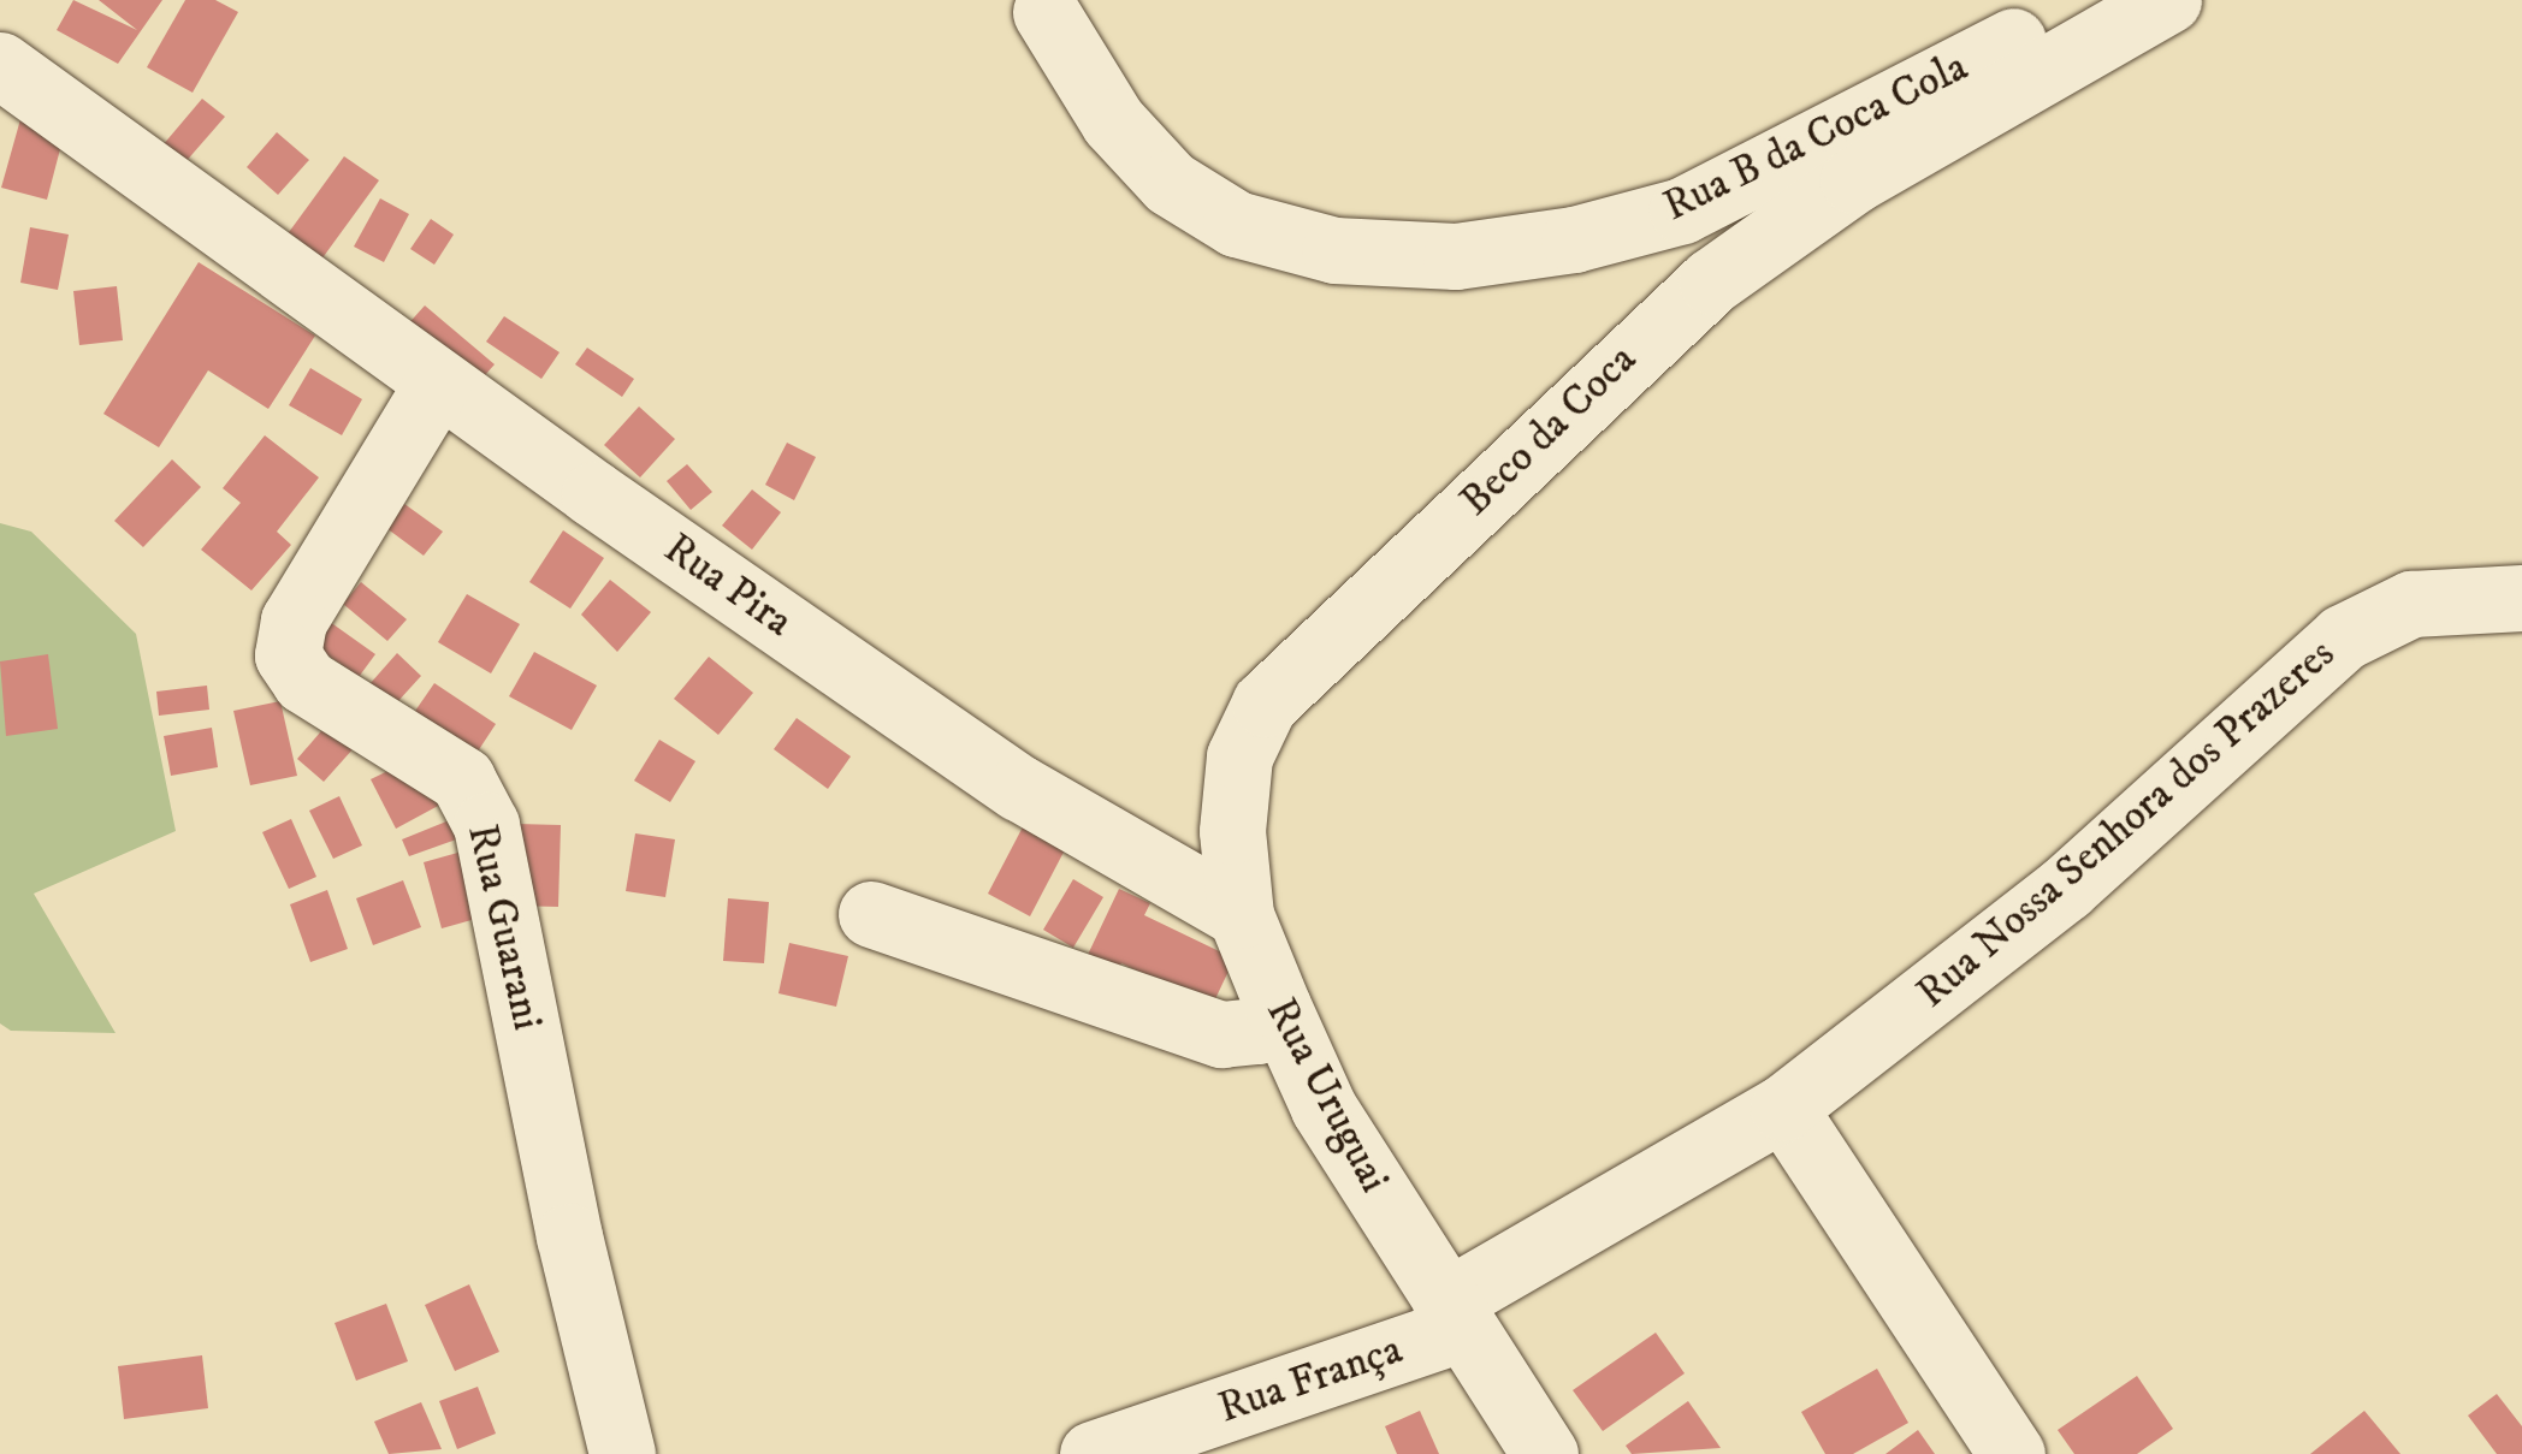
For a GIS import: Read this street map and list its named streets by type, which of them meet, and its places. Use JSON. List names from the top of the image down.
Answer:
{
  "streets": {
    "street": [
      "Rua B da Coca Cola",
      "Beco da Coca",
      "Rua Pira",
      "Rua Nossa Senhora dos Prazeres",
      "Rua Guarani",
      "Rua Uruguai",
      "Rua França"
    ]
  },
  "crossings": [
    ["Rua B da Coca Cola", "Beco da Coca"],
    ["Beco da Coca", "Rua Uruguai"],
    ["Rua Pira", "Rua Guarani"],
    ["Rua Pira", "Rua Uruguai"],
    ["Rua Nossa Senhora dos Prazeres", "Rua Uruguai"],
    ["Rua Nossa Senhora dos Prazeres", "Rua França"],
    ["Rua Uruguai", "Rua França"]
  ]
}
